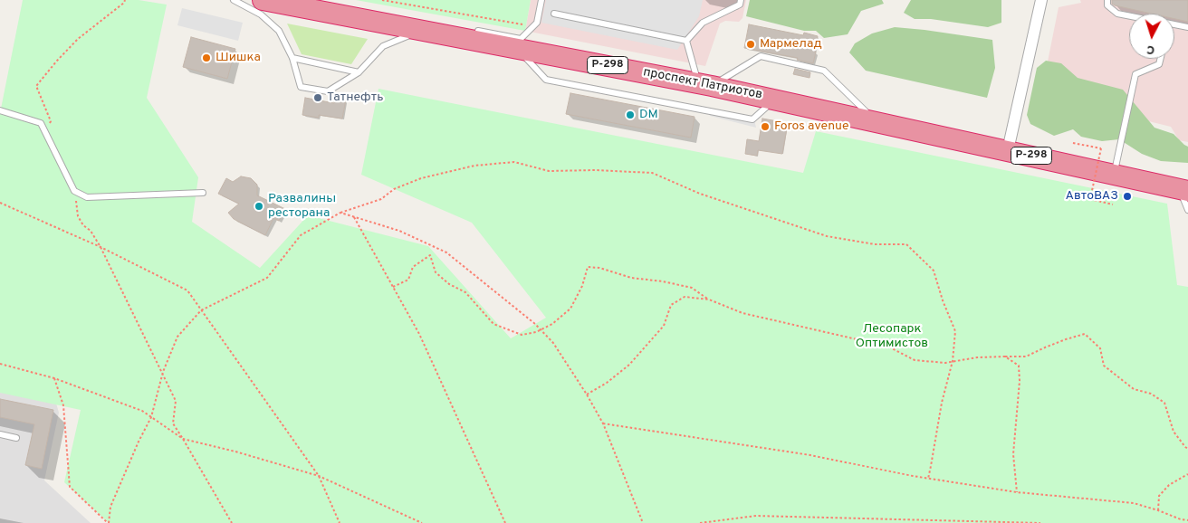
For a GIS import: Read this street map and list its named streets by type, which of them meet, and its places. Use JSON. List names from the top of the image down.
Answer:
{
  "streets": {
    "highway": ["Р-298", "проспект Патриотов"]
  },
  "parks": ["Лесопарк Оптимистов"],
  "places": [
    "Мармелад",
    "Шишка",
    "Татнефть",
    "DM",
    "Foros avenue",
    "АвтоВАЗ",
    "Развалины ресторана"
  ],
  "north": "bottom"
}
